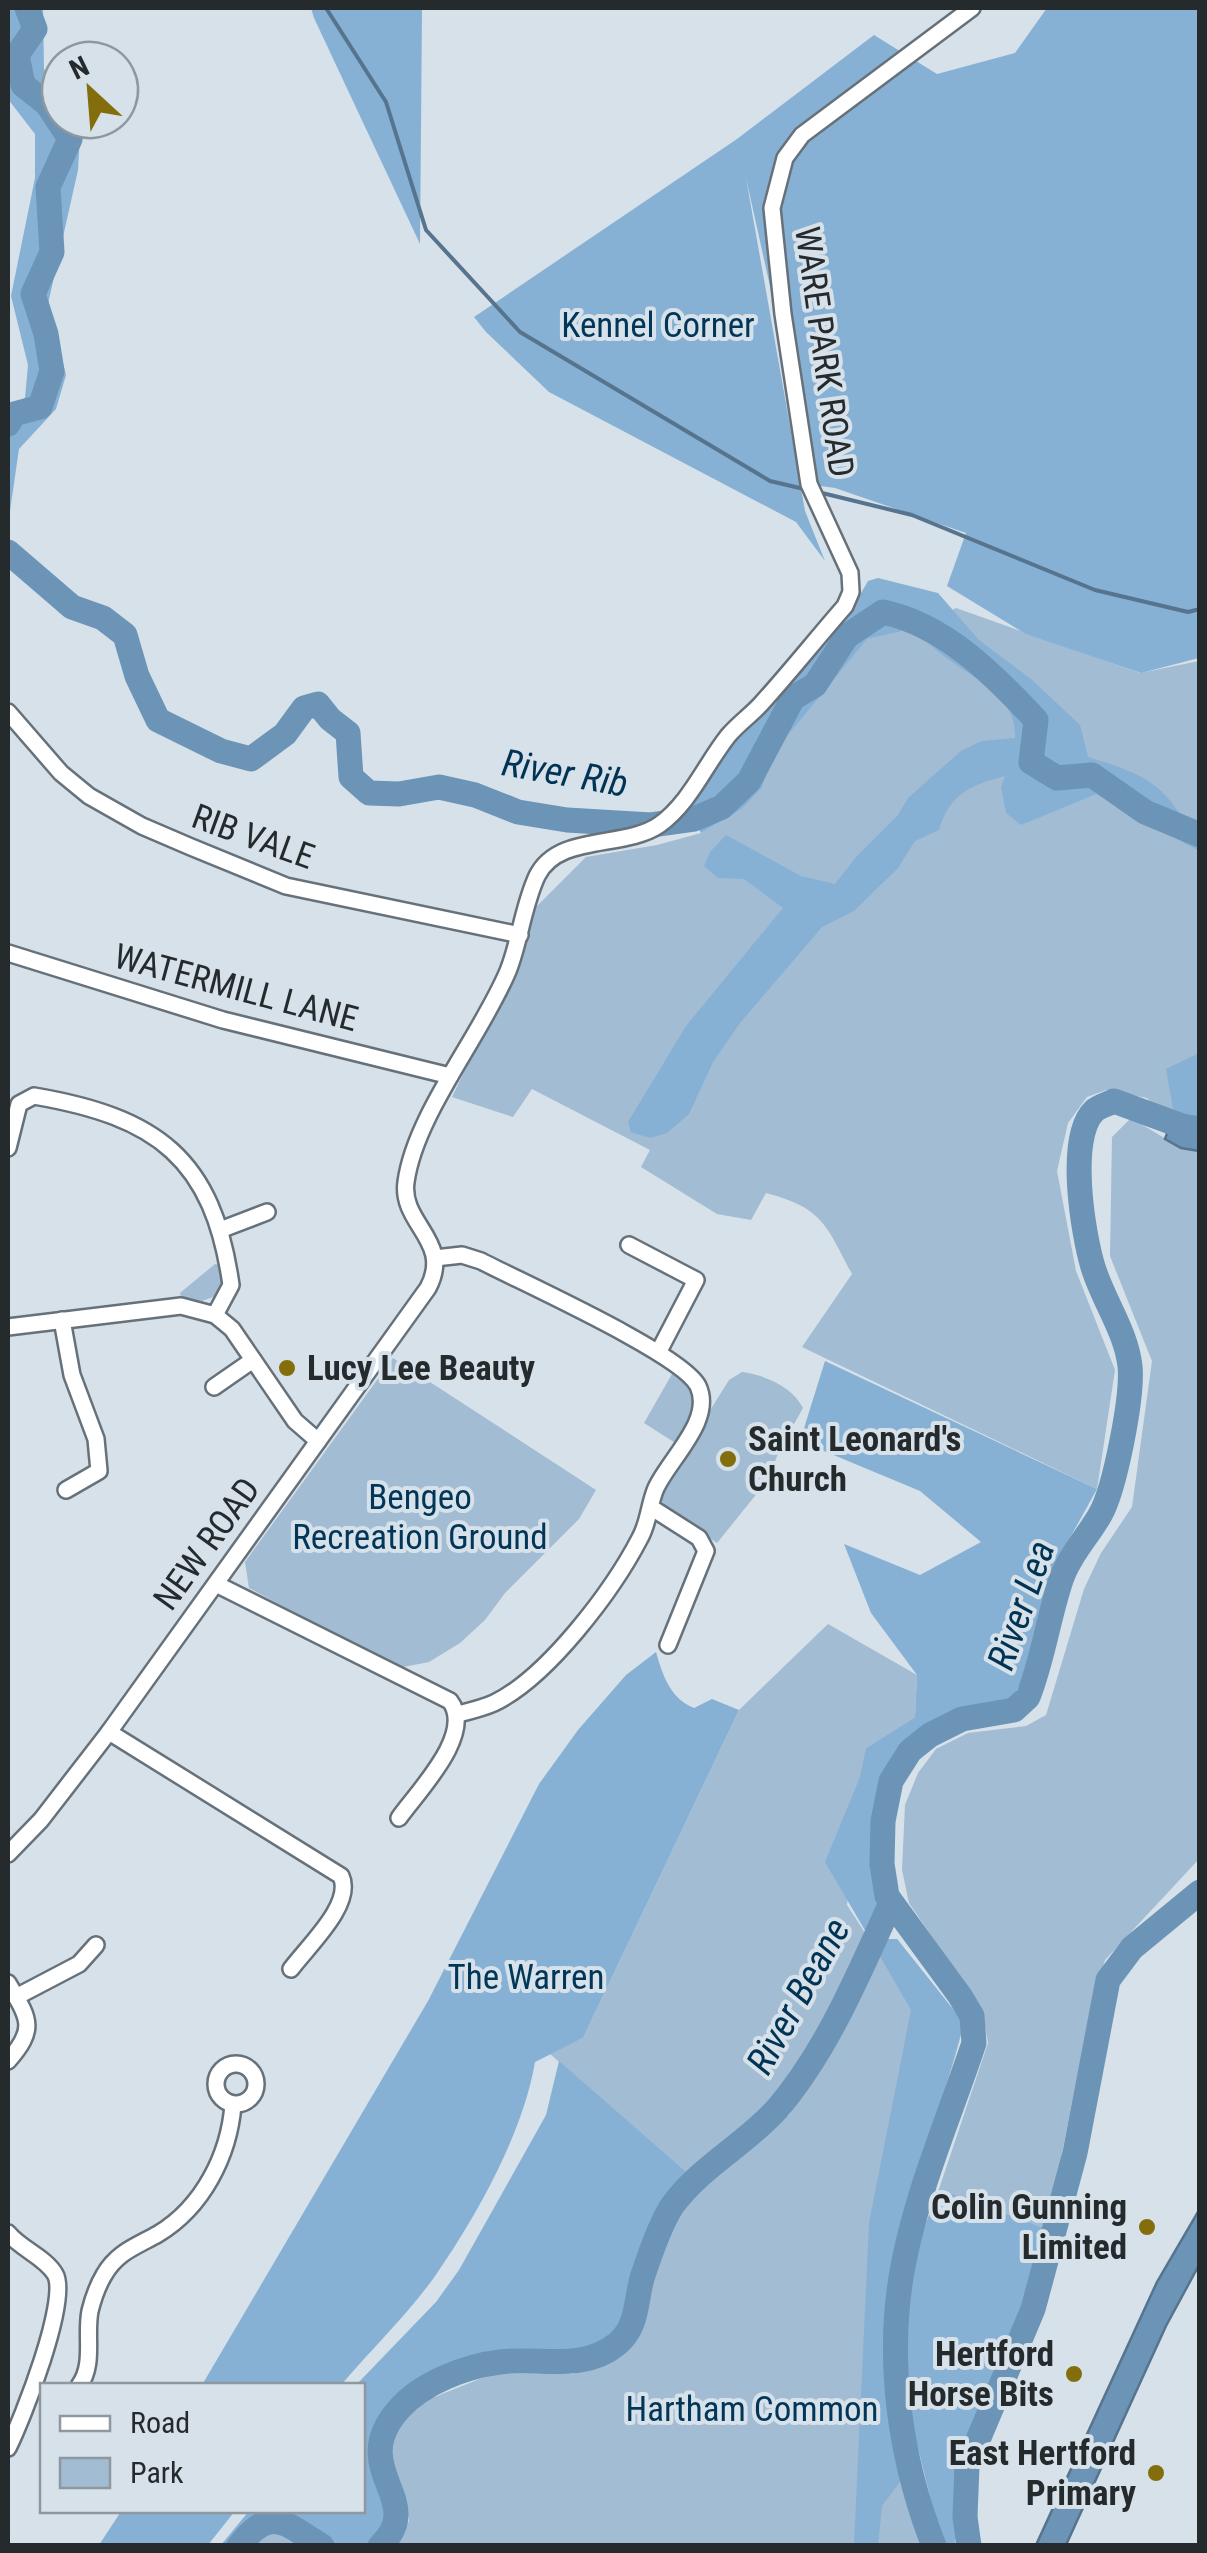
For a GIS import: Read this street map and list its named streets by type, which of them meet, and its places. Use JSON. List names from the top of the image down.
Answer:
{
  "streets": {
    "street": [
      "WARE PARK ROAD",
      "RIB VALE",
      "WATERMILL LANE",
      "NEW ROAD"
    ]
  },
  "crossings": [
    ["WARE PARK ROAD", "RIB VALE"],
    ["WARE PARK ROAD", "WATERMILL LANE"],
    ["WARE PARK ROAD", "NEW ROAD"]
  ],
  "water": ["River Rib", "River Lea", "River Beane"],
  "parks": [
    "Kennel Corner",
    "Bengeo Recreation Ground",
    "The Warren",
    "Hartham Common"
  ],
  "places": [
    "Lucy Lee Beauty",
    "Saint Leonard's Church",
    "Colin Gunning Limited",
    "Hertford Horse Bits",
    "East Hertford Primary"
  ],
  "legend": ["Road", "Park"],
  "north": "top left"
}
